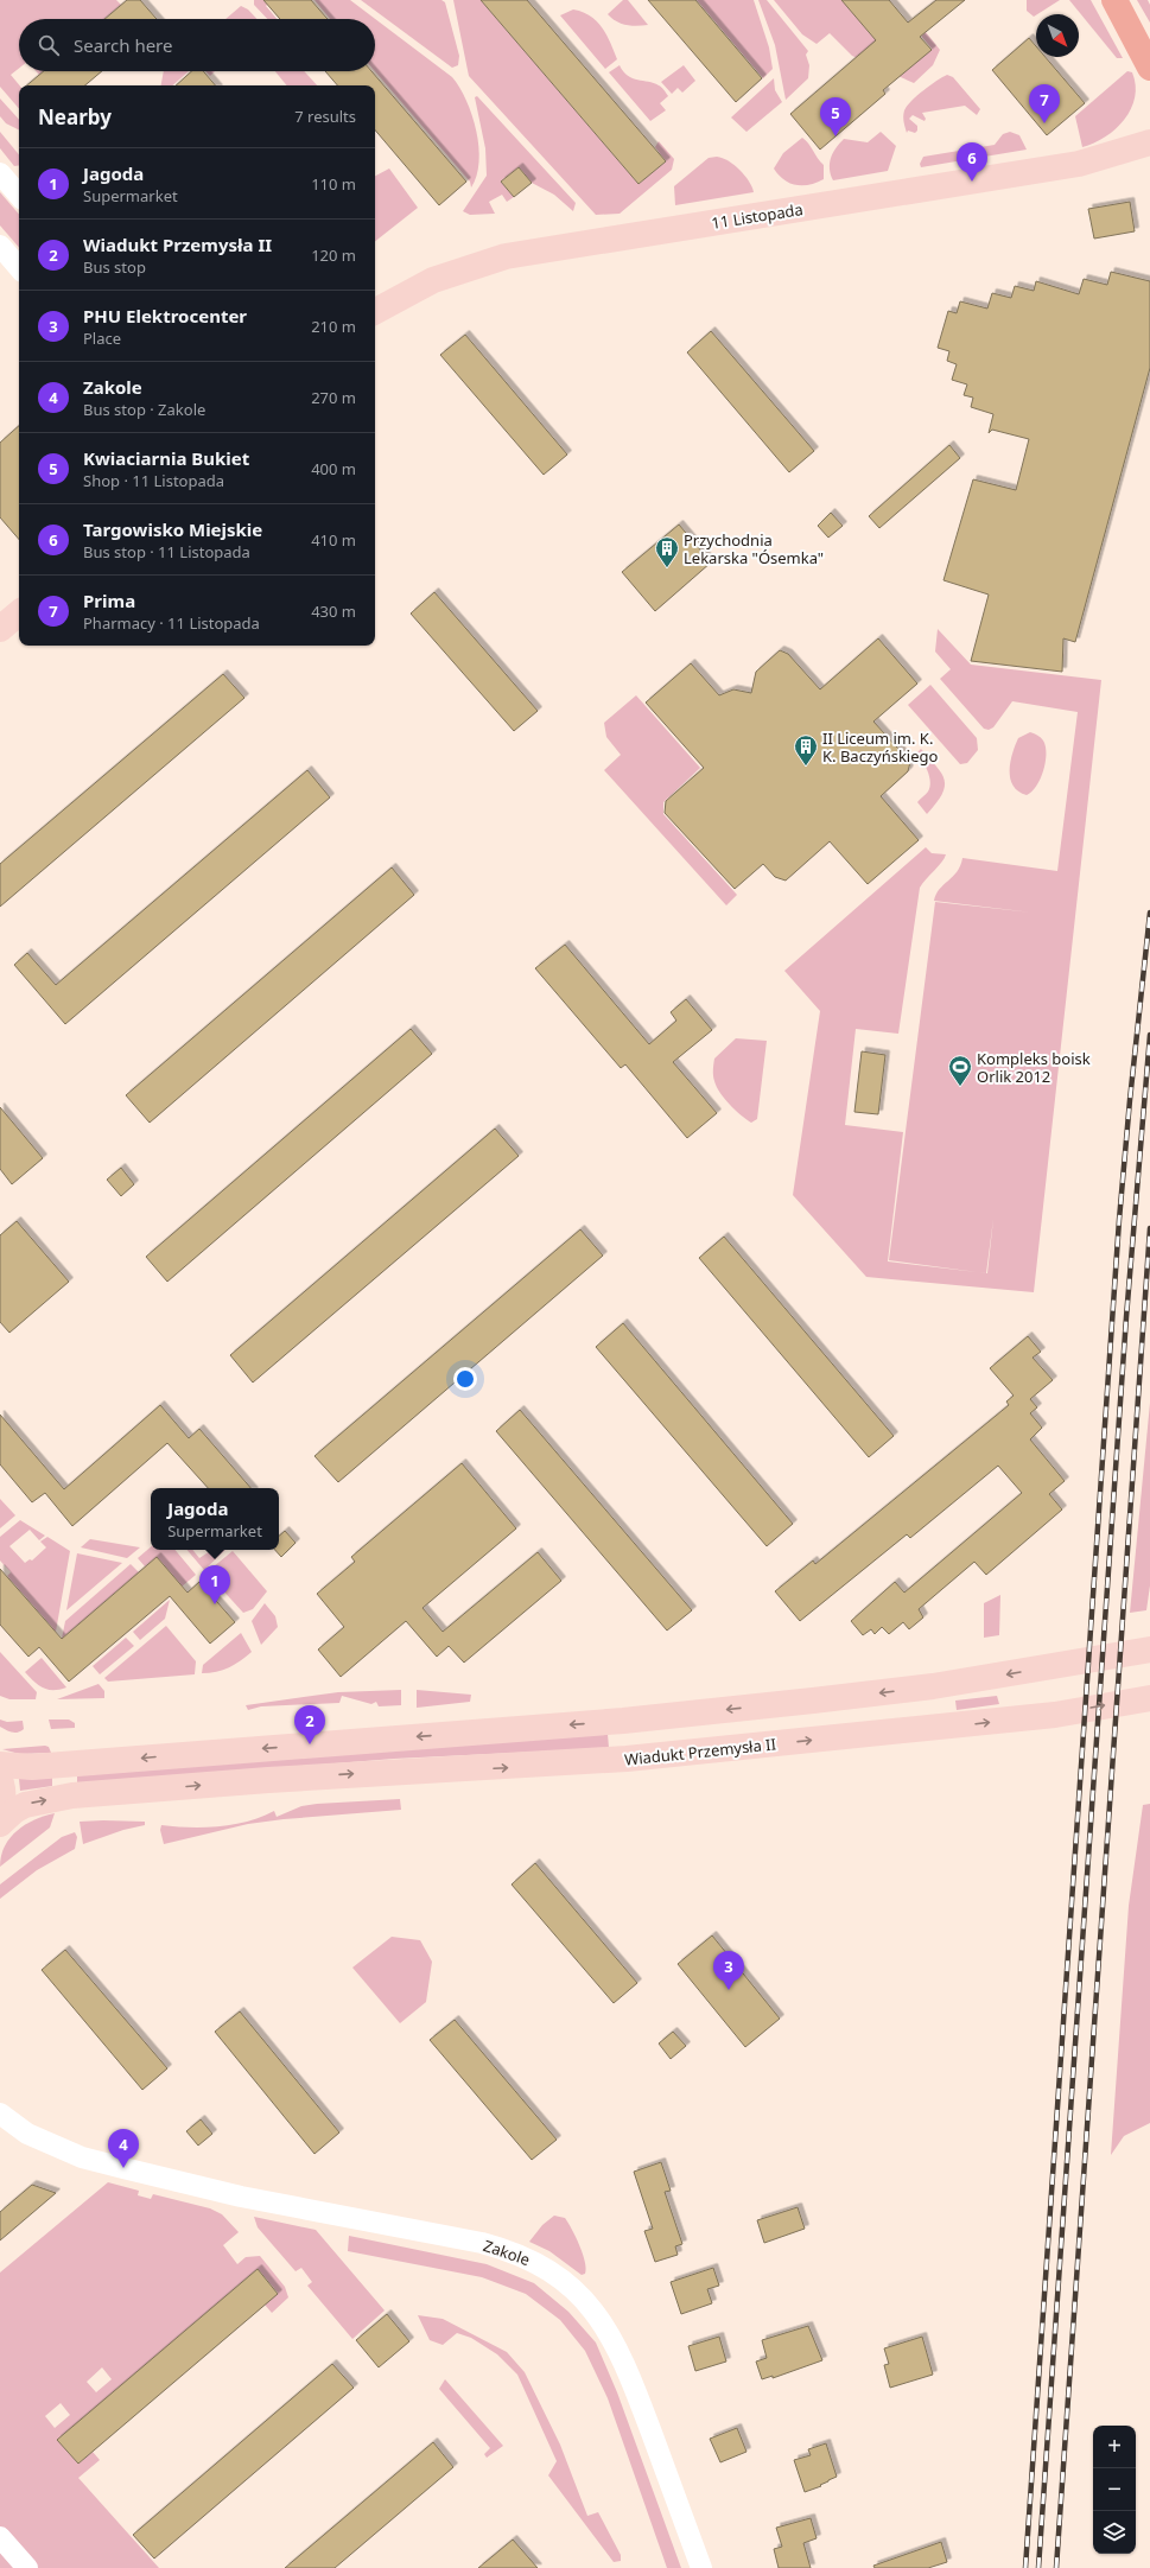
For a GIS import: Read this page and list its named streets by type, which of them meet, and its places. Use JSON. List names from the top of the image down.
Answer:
{
  "streets": {
    "main road": ["11 Listopada", "Wiadukt Przemysła II"],
    "street": ["Zakole"]
  },
  "places": {
    "building": ["Przychodnia Lekarska \"Ósemka\"", "II Liceum im. K. K. Baczyńskiego"],
    "sports": ["Kompleks boisk Orlik 2012"]
  },
  "north": "bottom right",
  "page": {
    "search": "Search here",
    "pins": [
      "7",
      "5",
      "6",
      "1",
      "2",
      "3",
      "4"
    ],
    "heading": ["Nearby", "7 results"],
    "list": [
      {
        "mark": "1",
        "name": "Jagoda",
        "note": "Supermarket",
        "value": "110 m"
      },
      {
        "mark": "2",
        "name": "Wiadukt Przemysła II",
        "note": "Bus stop",
        "value": "120 m"
      },
      {
        "mark": "3",
        "name": "PHU Elektrocenter",
        "note": "Place",
        "value": "210 m"
      },
      {
        "mark": "4",
        "name": "Zakole",
        "note": "Bus stop · Zakole",
        "value": "270 m"
      },
      {
        "mark": "5",
        "name": "Kwiaciarnia Bukiet",
        "note": "Shop · 11 Listopada",
        "value": "400 m"
      },
      {
        "mark": "6",
        "name": "Targowisko Miejskie",
        "note": "Bus stop · 11 Listopada",
        "value": "410 m"
      },
      {
        "mark": "7",
        "name": "Prima",
        "note": "Pharmacy · 11 Listopada",
        "value": "430 m"
      }
    ],
    "popup": ["Jagoda", "Supermarket"],
    "map_buttons": ["+", "−"]
  }
}
